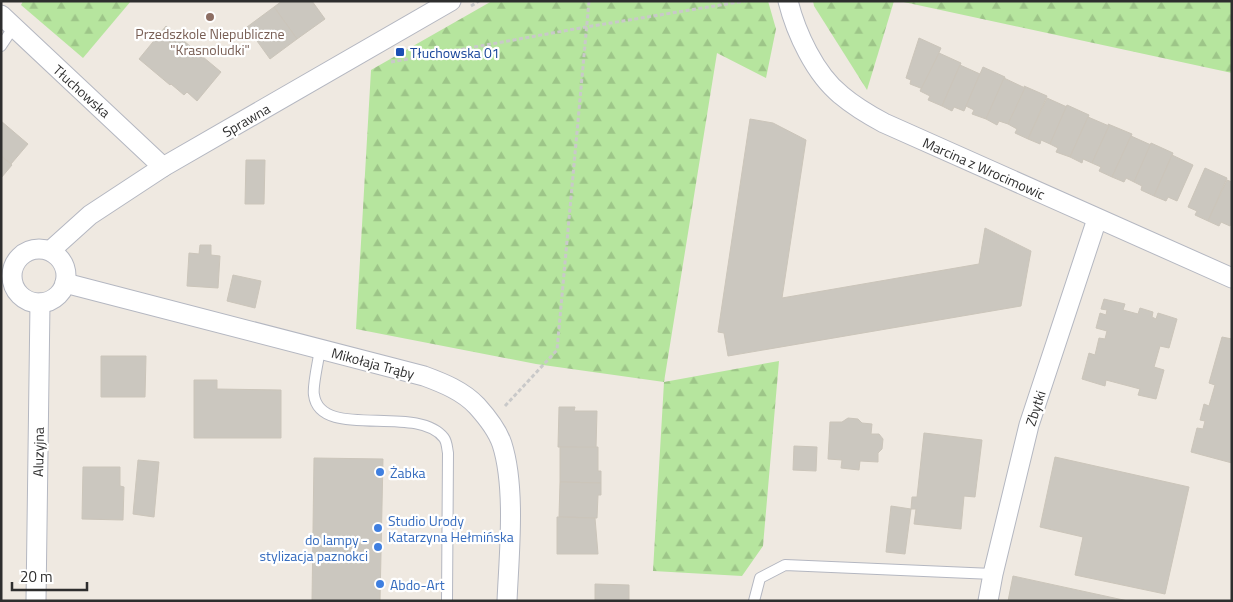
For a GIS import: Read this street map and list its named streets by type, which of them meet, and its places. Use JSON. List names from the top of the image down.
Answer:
{
  "streets": {
    "street": [
      "Tłuchowska",
      "Sprawna",
      "Marcina z Wrocimowic",
      "Mikołaja Trąby",
      "Zbytki",
      "Aluzyjna"
    ]
  },
  "crossings": [
    ["Tłuchowska", "Sprawna"],
    ["Sprawna", "Mikołaja Trąby"],
    ["Sprawna", "Aluzyjna"],
    ["Marcina z Wrocimowic", "Zbytki"],
    ["Mikołaja Trąby", "Aluzyjna"]
  ],
  "places": {
    "other": [
      "Przedszkole Niepubliczne \"Krasnoludki\"",
      "Żabka",
      "Studio Urody Katarzyna Hełmińska",
      "do lampy - stylizacja paznokci",
      "Abdo-Art"
    ],
    "transit": ["Tłuchowska 01"]
  },
  "scale_bar": "20 m"
}
